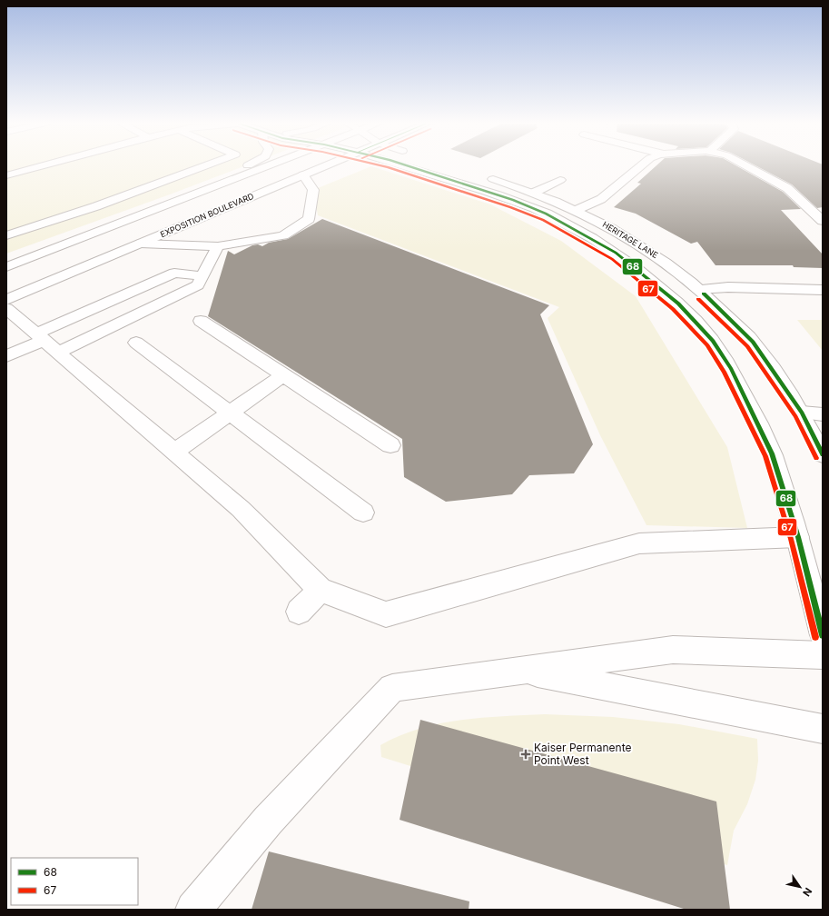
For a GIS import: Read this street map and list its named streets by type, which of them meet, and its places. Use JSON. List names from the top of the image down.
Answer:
{
  "streets": {
    "main road": ["EXPOSITION BOULEVARD", "HERITAGE LANE"]
  },
  "places": {
    "health": ["Kaiser Permanente Point West"]
  },
  "lines": ["transit line 68", "transit line 67"],
  "legend": ["68", "67"],
  "north": "bottom right"
}
